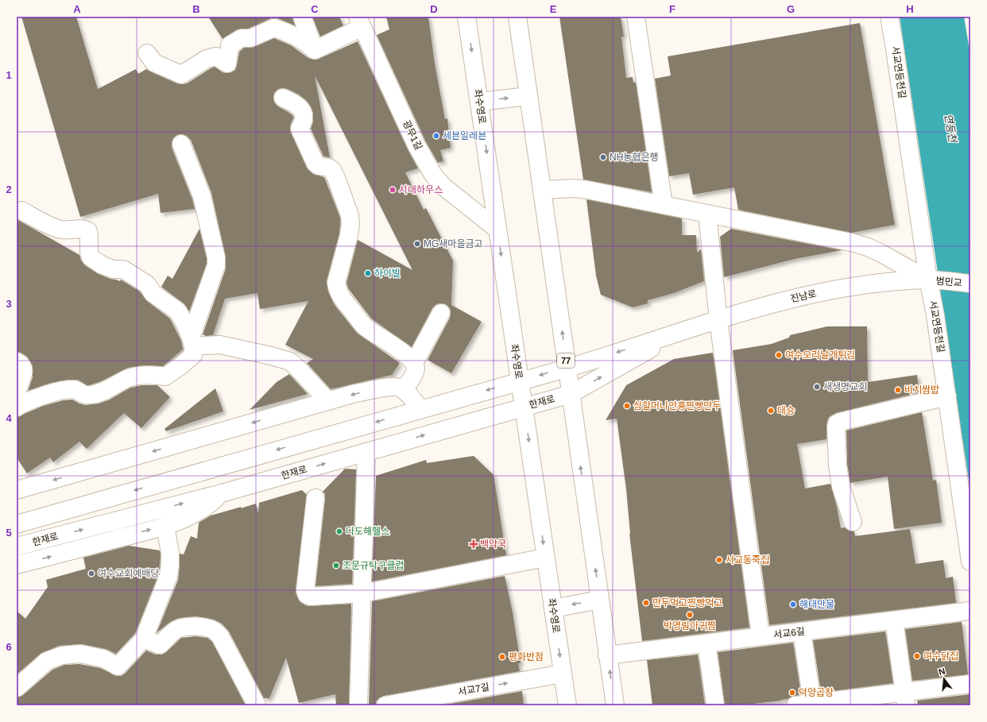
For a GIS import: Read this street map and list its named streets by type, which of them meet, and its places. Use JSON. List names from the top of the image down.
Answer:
{
  "streets": {
    "street": [
      "서교연등천길",
      "좌수영로",
      "광무1길",
      "범민교",
      "진남로",
      "77",
      "한재로",
      "서교6길",
      "서교7길"
    ]
  },
  "crossings": [
    ["서교연등천길", "범민교"],
    ["서교연등천길", "진남로"],
    ["좌수영로", "광무1길"],
    ["좌수영로", "한재로"],
    ["좌수영로", "서교7길"],
    ["범민교", "진남로"],
    ["진남로", "77"],
    ["진남로", "한재로"],
    ["77", "한재로"],
    ["77", "서교6길"]
  ],
  "water": ["연등천"],
  "places": {
    "other": [
      "세븐일레븐",
      "NH농협은행",
      "시내하우스",
      "MG새마을금고",
      "하이빌",
      "여수오리날개튀김",
      "새생명교회",
      "비치쌈밥",
      "심할머니안흥찐빵만두",
      "대승",
      "다도해헬스",
      "서교동죽집",
      "조문규탁구클럽",
      "여수교회예배당",
      "만두먹고찐빵먹고",
      "해태만물",
      "박영림아귀찜",
      "여수닭집",
      "평화반점",
      "덕양곱창"
    ],
    "health": ["백약국"]
  },
  "north": "top",
  "grid": {
    "columns": [
      "A",
      "B",
      "C",
      "D",
      "E",
      "F",
      "G",
      "H"
    ],
    "rows": [
      "1",
      "2",
      "3",
      "4",
      "5",
      "6"
    ]
  }
}
